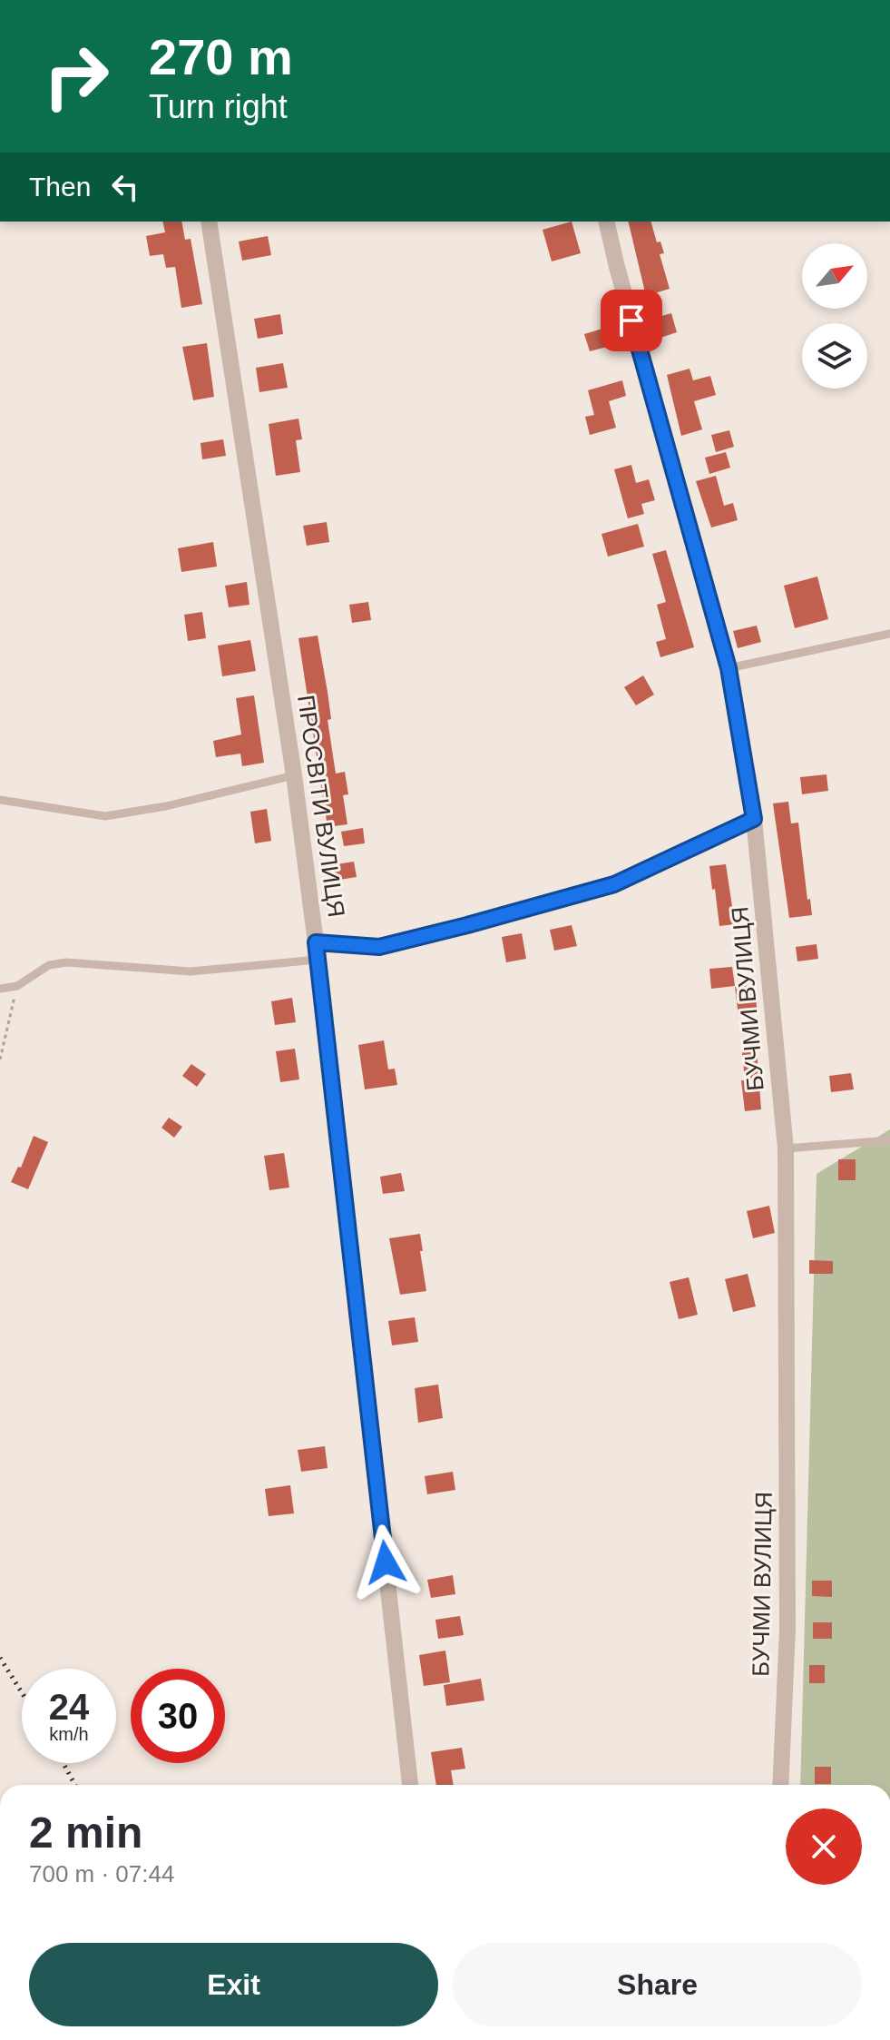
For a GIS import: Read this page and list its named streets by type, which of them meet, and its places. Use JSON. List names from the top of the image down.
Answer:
{
  "streets": {
    "street": ["ПРОСВІТИ ВУЛИЦЯ", "БУЧМИ ВУЛИЦЯ"]
  },
  "north": "top right",
  "page": {
    "turn": ["270 m", "Turn right"],
    "then": "Then",
    "speed": "24 km/h",
    "limit": "30",
    "heading": ["2 min", "700 m · 07:44"],
    "buttons": ["Exit", "Share"]
  }
}
